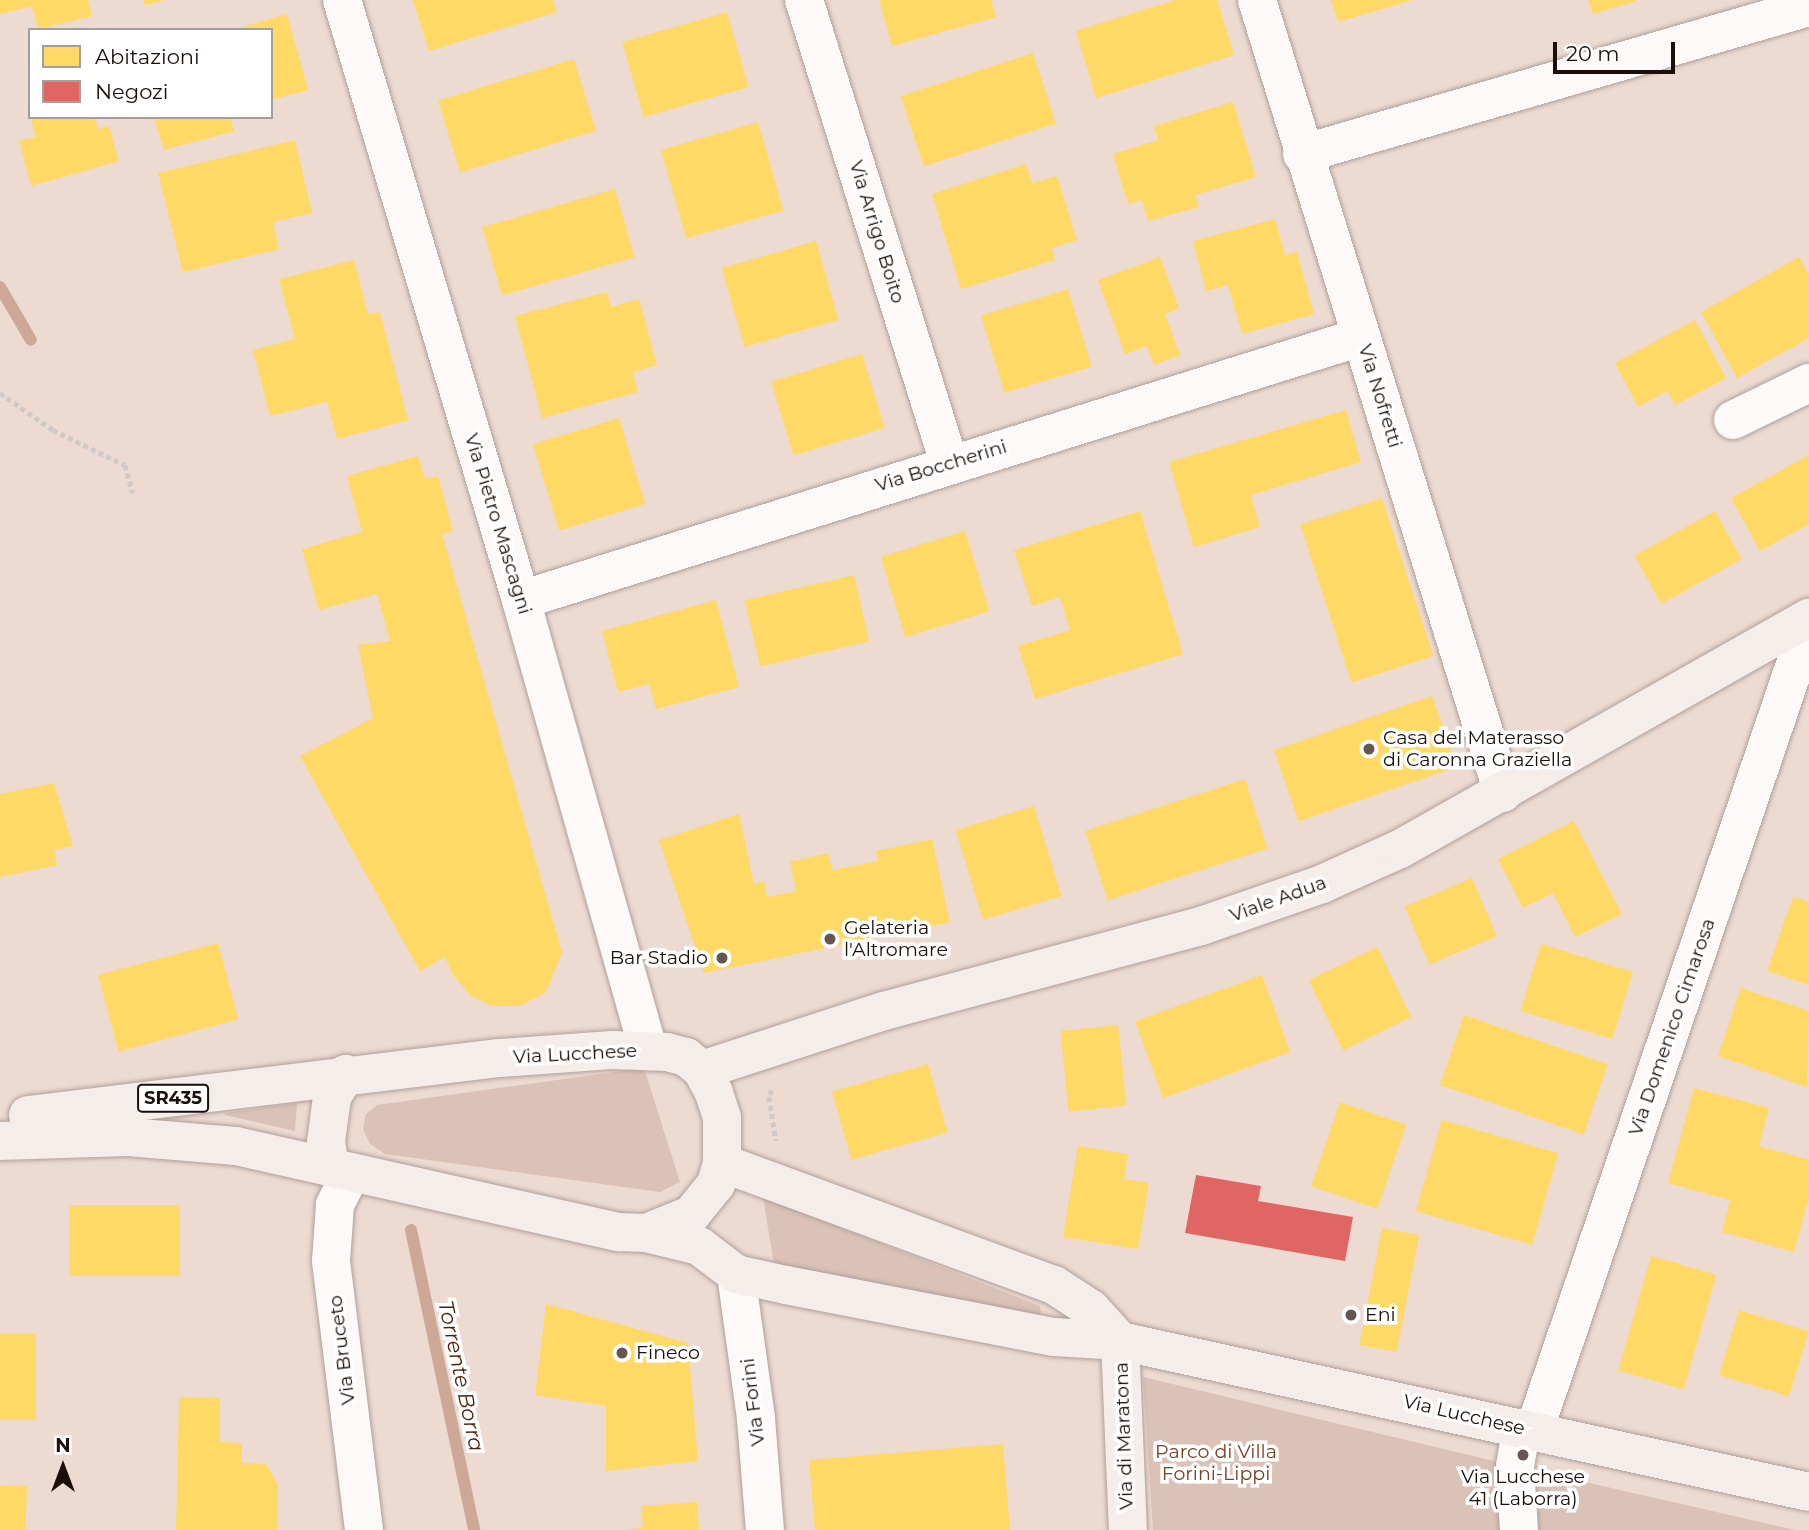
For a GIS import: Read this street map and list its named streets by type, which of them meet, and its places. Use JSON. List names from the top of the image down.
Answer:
{
  "streets": {
    "main road": [
      "Viale Adua",
      "Via Lucchese",
      "SR435",
      "Via di Maratona"
    ],
    "street": [
      "Via Arrigo Boito",
      "Via Nofretti",
      "Via Boccherini",
      "Via Pietro Mascagni",
      "Via Domenico Cimarosa",
      "Via Bruceto",
      "Via Forini"
    ]
  },
  "crossings": [
    ["Via Arrigo Boito", "Via Boccherini"],
    ["Via Nofretti", "Via Boccherini"],
    ["Via Nofretti", "Viale Adua"],
    ["Via Boccherini", "Via Pietro Mascagni"],
    ["Via Pietro Mascagni", "Via Lucchese"],
    ["Viale Adua", "Via Domenico Cimarosa"],
    ["Viale Adua", "Via Lucchese"],
    ["Via Domenico Cimarosa", "Via Lucchese"],
    ["Via Lucchese", "SR435"],
    ["Via Lucchese", "Via Forini"],
    ["Via Lucchese", "Via di Maratona"],
    ["SR435", "Via Bruceto"]
  ],
  "water": ["Torrente Borra"],
  "parks": ["Parco di Villa Forini-Lippi"],
  "places": [
    "Casa del Materasso di Caronna Graziella",
    "Gelateria l'Altromare",
    "Bar Stadio",
    "Eni",
    "Fineco",
    "Via Lucchese 41 (Laborra)"
  ],
  "legend": ["Abitazioni", "Negozi"],
  "scale_bar": "20 m",
  "north": "top"
}
